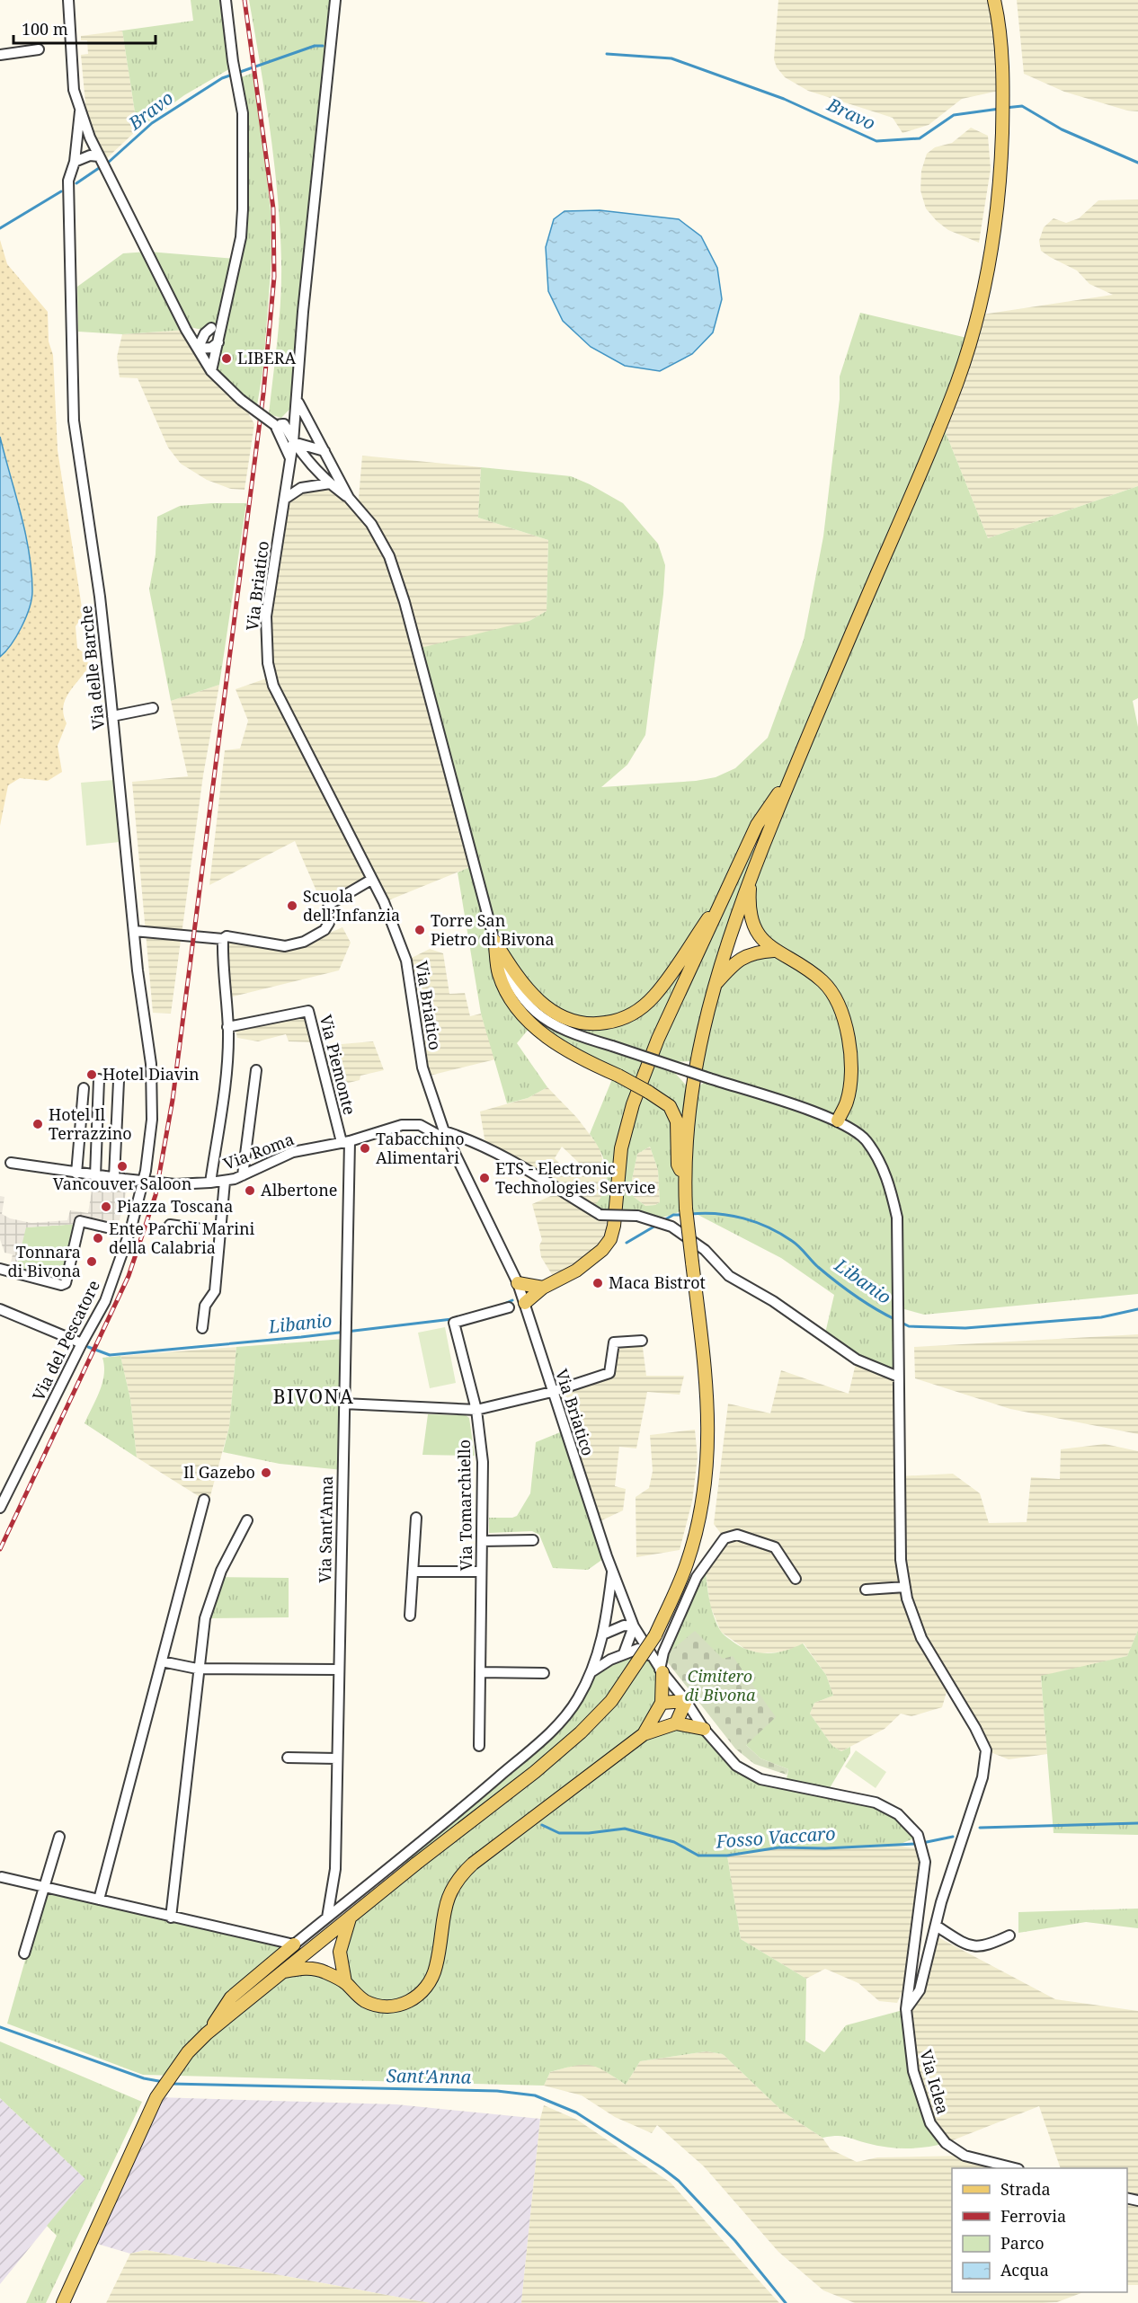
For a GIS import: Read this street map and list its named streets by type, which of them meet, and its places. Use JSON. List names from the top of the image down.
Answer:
{
  "streets": {
    "street": [
      "Via Briatico",
      "Via delle Barche",
      "Via Piemonte",
      "Via Roma",
      "Via del Pescatore",
      "Via Tomarchiello",
      "Via Sant'Anna",
      "Via Iclea"
    ]
  },
  "crossings": [
    ["Via Briatico", "Via Roma"],
    ["Via Briatico", "Via Iclea"],
    ["Via delle Barche", "Via Roma"],
    ["Via delle Barche", "Via del Pescatore"],
    ["Via Piemonte", "Via Roma"],
    ["Via Piemonte", "Via Sant'Anna"],
    ["Via Roma", "Via del Pescatore"],
    ["Via Roma", "Via Sant'Anna"]
  ],
  "districts": ["BIVONA"],
  "water": [
    "Bravo",
    "Libanio",
    "Fosso Vaccaro",
    "Sant'Anna"
  ],
  "parks": ["Cimitero di Bivona"],
  "places": [
    "LIBERA",
    "Scuola dell’Infanzia",
    "Torre San Pietro di Bivona",
    "Hotel Diavin",
    "Hotel Il Terrazzino",
    "Tabacchino Alimentari",
    "Vancouver Saloon",
    "ETS - Electronic Technologies Service",
    "Albertone",
    "Piazza Toscana",
    "Ente Parchi Marini della Calabria",
    "Tonnara di Bivona",
    "Maca Bistrot",
    "Il Gazebo"
  ],
  "legend": [
    "Strada",
    "Ferrovia",
    "Parco",
    "Acqua"
  ],
  "scale_bar": "100 m"
}
